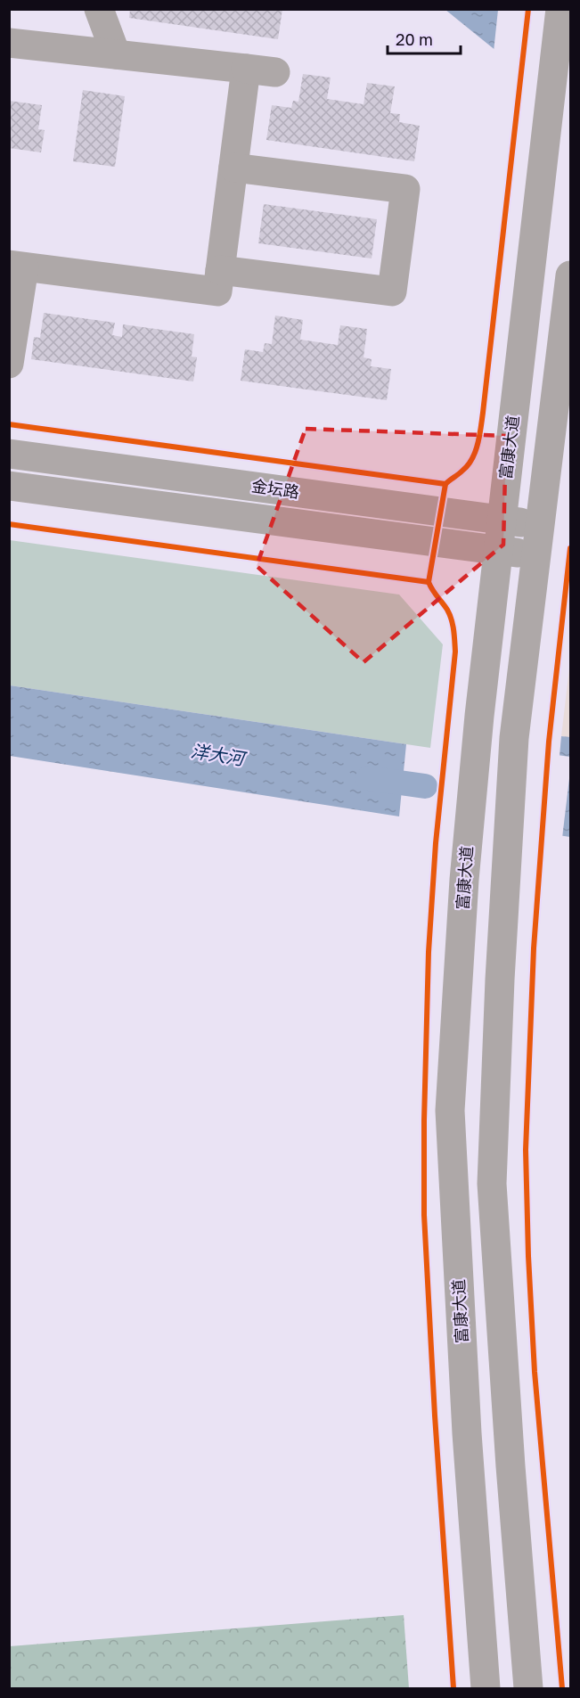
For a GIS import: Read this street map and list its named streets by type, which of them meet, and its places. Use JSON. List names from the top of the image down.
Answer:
{
  "streets": {
    "street": ["富康大道", "金坛路"]
  },
  "crossings": [
    ["富康大道", "金坛路"]
  ],
  "water": ["洋大河"],
  "scale_bar": "20 m"
}
